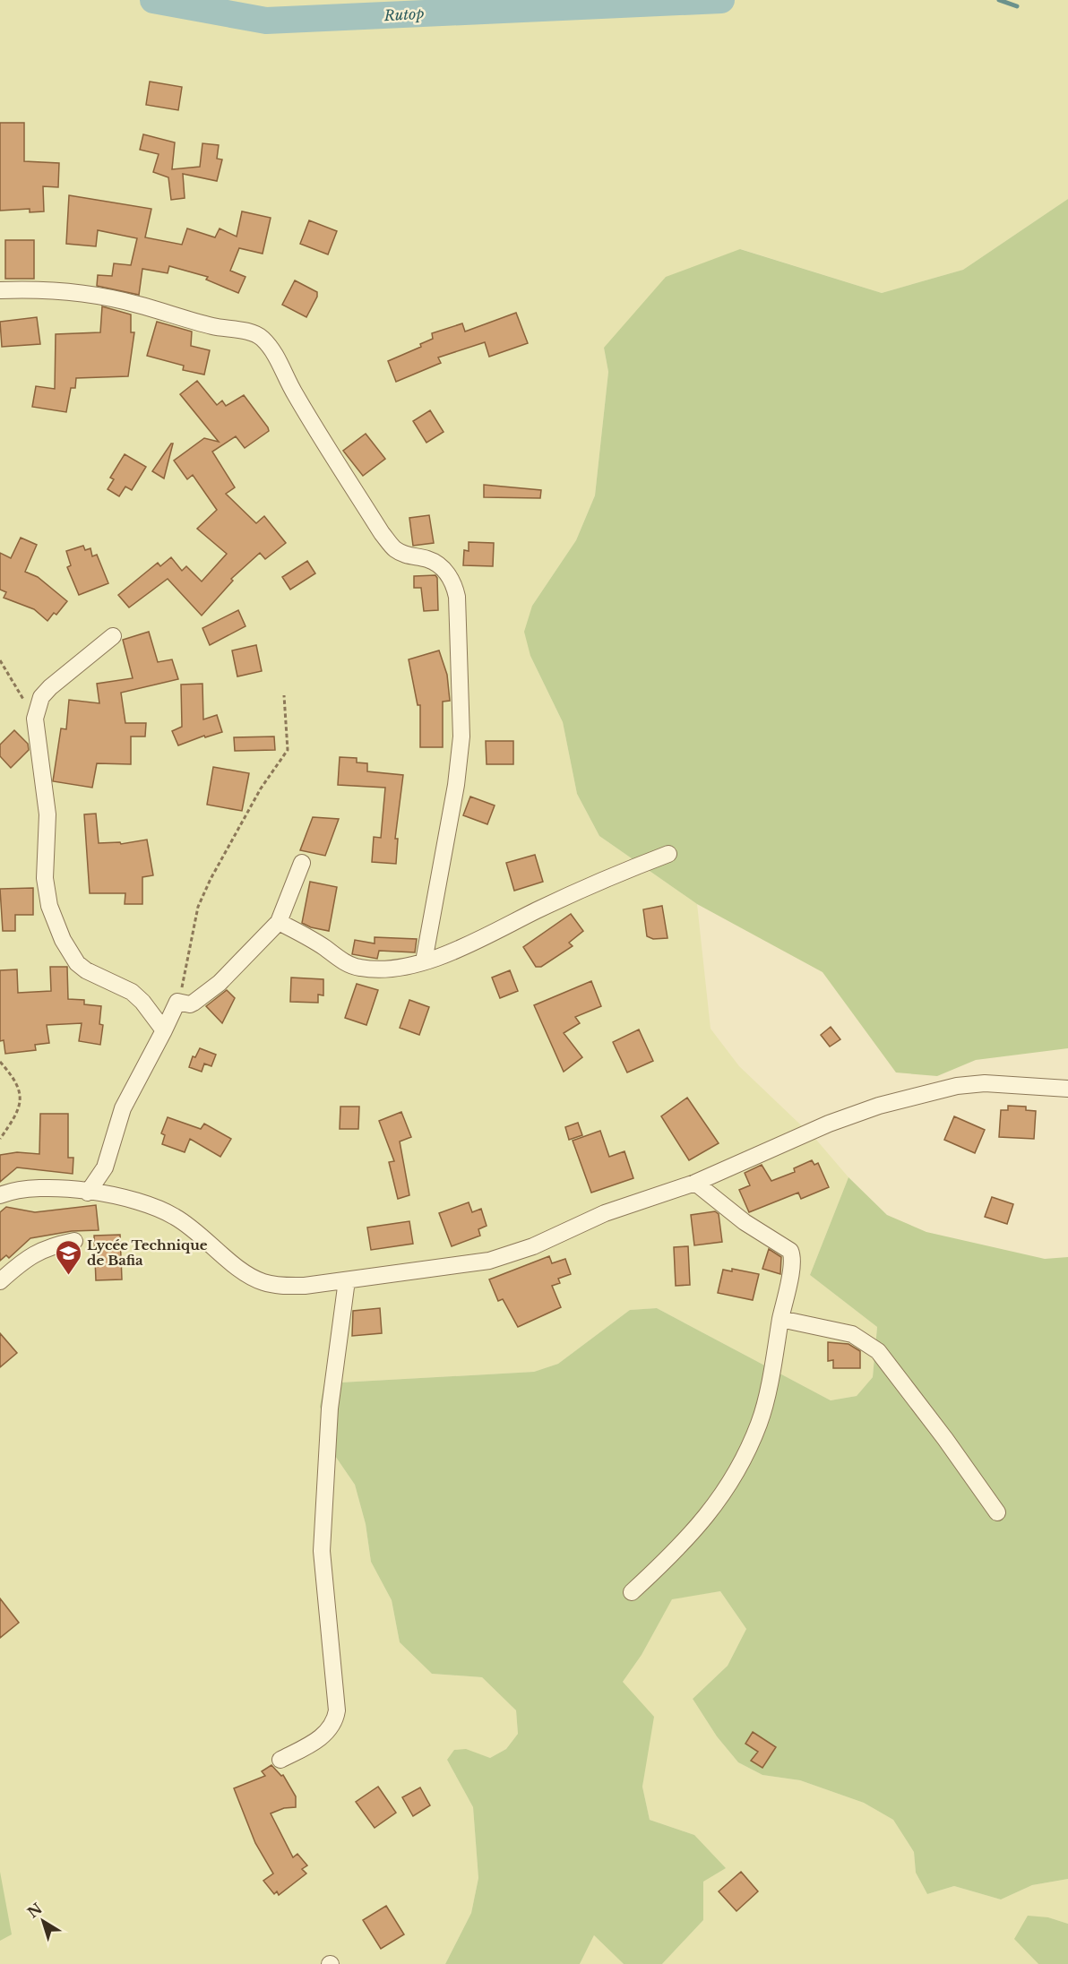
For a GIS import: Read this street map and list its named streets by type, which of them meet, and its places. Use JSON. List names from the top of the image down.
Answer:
{
  "water": ["Rutop"],
  "places": {
    "school or university": ["Lycée Technique de Bafia"]
  },
  "north": "top left"
}
